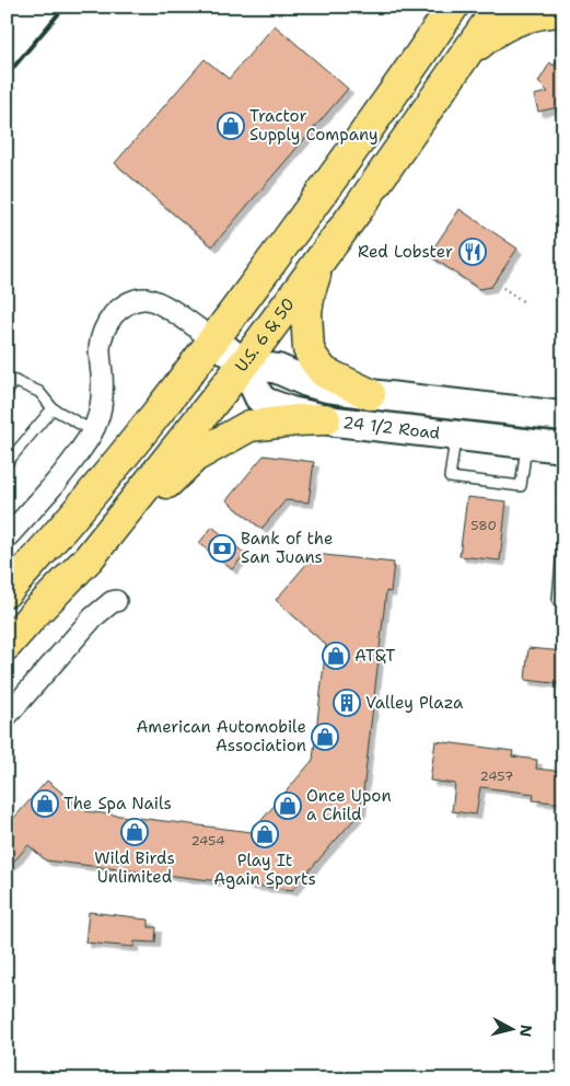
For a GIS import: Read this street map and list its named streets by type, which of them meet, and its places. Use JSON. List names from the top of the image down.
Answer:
{
  "streets": {
    "highway": ["U.S. 6 & 50"],
    "main road": ["24 1/2 Road"]
  },
  "crossings": [
    ["U.S. 6 & 50", "24 1/2 Road"]
  ],
  "places": {
    "shop": [
      "Tractor Supply Company",
      "AT&T",
      "American Automobile Association",
      "The Spa Nails",
      "Once Upon a Child",
      "Wild Birds Unlimited",
      "Play It Again Sports"
    ],
    "restaurant": ["Red Lobster"],
    "bank": ["Bank of the San Juans"],
    "building": ["Valley Plaza"]
  },
  "house_numbers": ["580", "2457", "2454"],
  "north": "right"
}
